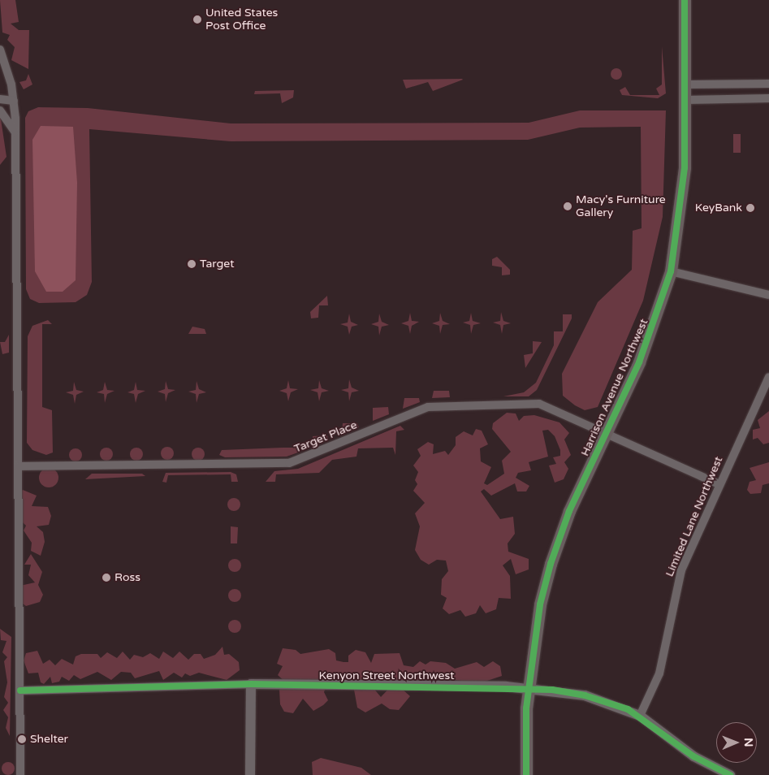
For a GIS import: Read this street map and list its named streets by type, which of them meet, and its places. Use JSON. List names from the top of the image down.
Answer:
{
  "streets": {
    "main road": ["Harrison Avenue Northwest"],
    "street": ["Target Place", "Limited Lane Northwest", "Kenyon Street Northwest"]
  },
  "crossings": [
    ["Harrison Avenue Northwest", "Target Place"],
    ["Harrison Avenue Northwest", "Kenyon Street Northwest"],
    ["Target Place", "Limited Lane Northwest"],
    ["Limited Lane Northwest", "Kenyon Street Northwest"]
  ],
  "places": [
    "United States Post Office",
    "Macy's Furniture Gallery",
    "KeyBank",
    "Target",
    "Ross",
    "Shelter"
  ],
  "north": "right"
}
